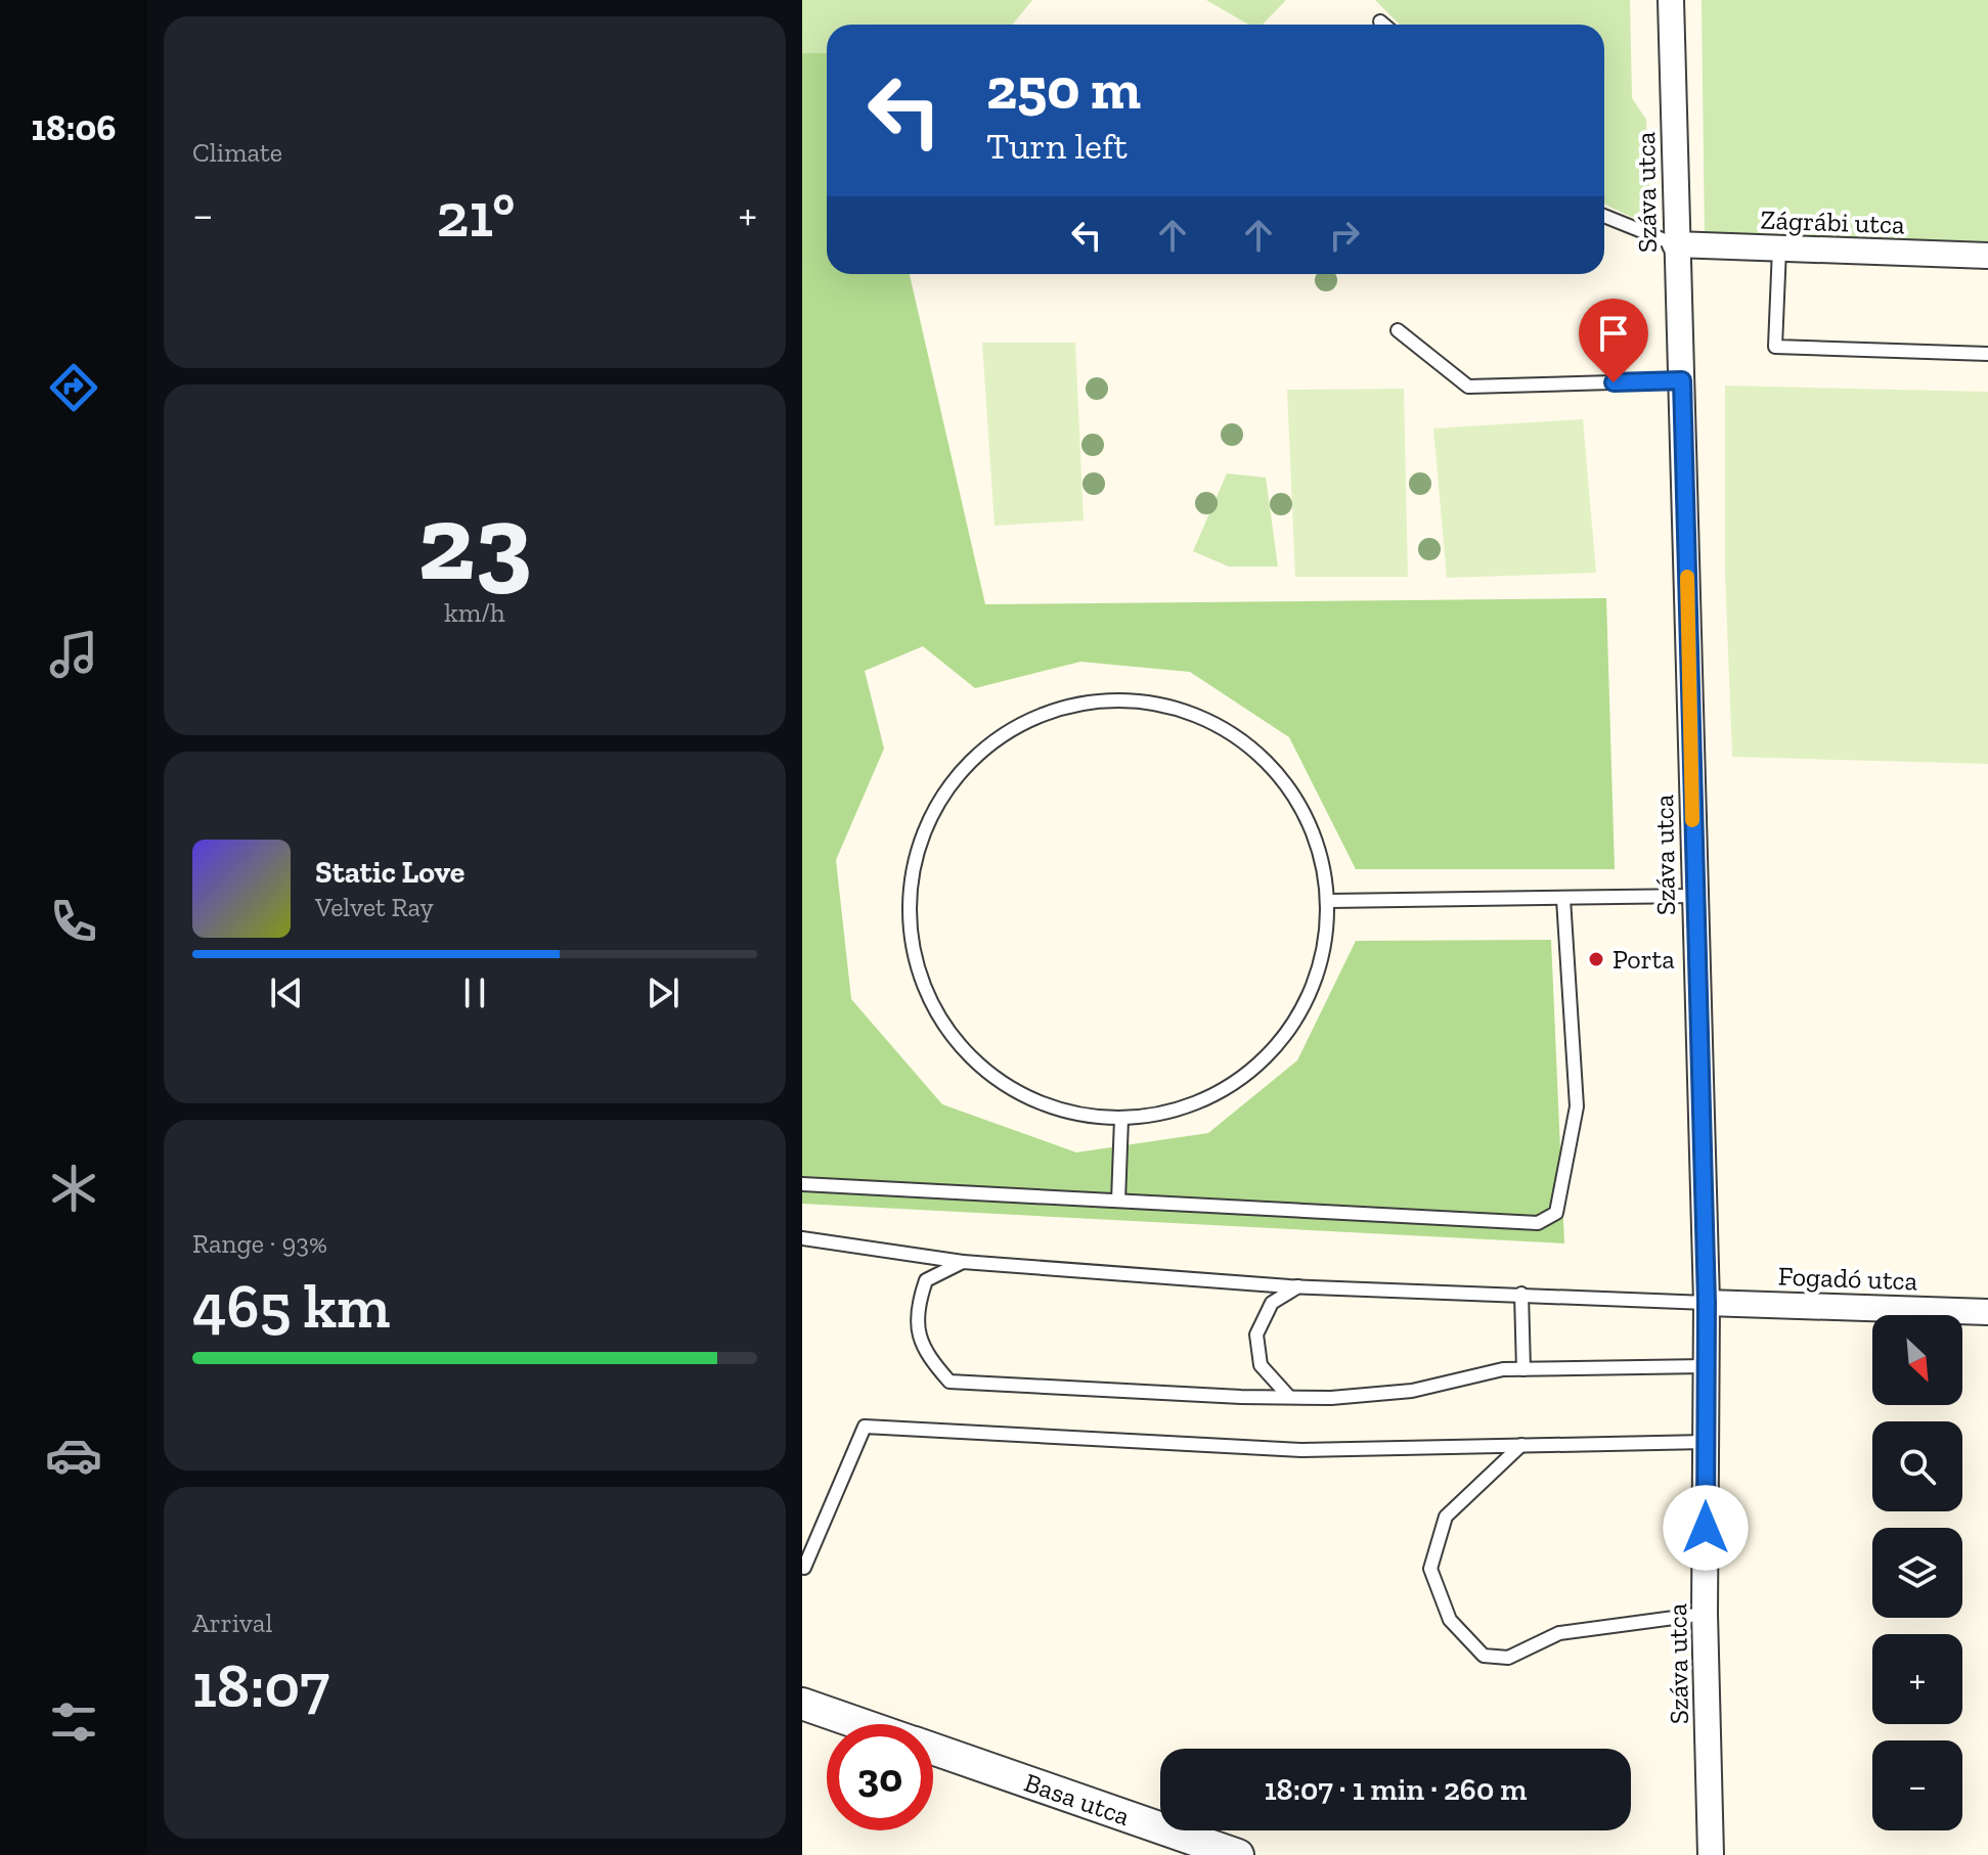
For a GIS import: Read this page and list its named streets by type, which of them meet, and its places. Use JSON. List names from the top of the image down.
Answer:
{
  "streets": {
    "street": [
      "Száva utca",
      "Zágrábi utca",
      "Fogadó utca",
      "Basa utca"
    ]
  },
  "crossings": [
    ["Száva utca", "Zágrábi utca"],
    ["Száva utca", "Fogadó utca"]
  ],
  "places": ["Porta"],
  "north": "bottom right",
  "page": {
    "tabs": "18:06",
    "tile": [
      "Climate",
      ["23", "km/h"],
      ["Range · 93%", "465 km"],
      ["Arrival", "18:07"]
    ],
    "turn": ["250 m", "Turn left"],
    "heat": ["−", "21°", "+"],
    "song": ["Static Love", "Velvet Ray"],
    "map_buttons": ["+", "−"],
    "limit": "30",
    "trip": "18:07 · 1 min · 260 m"
  }
}
